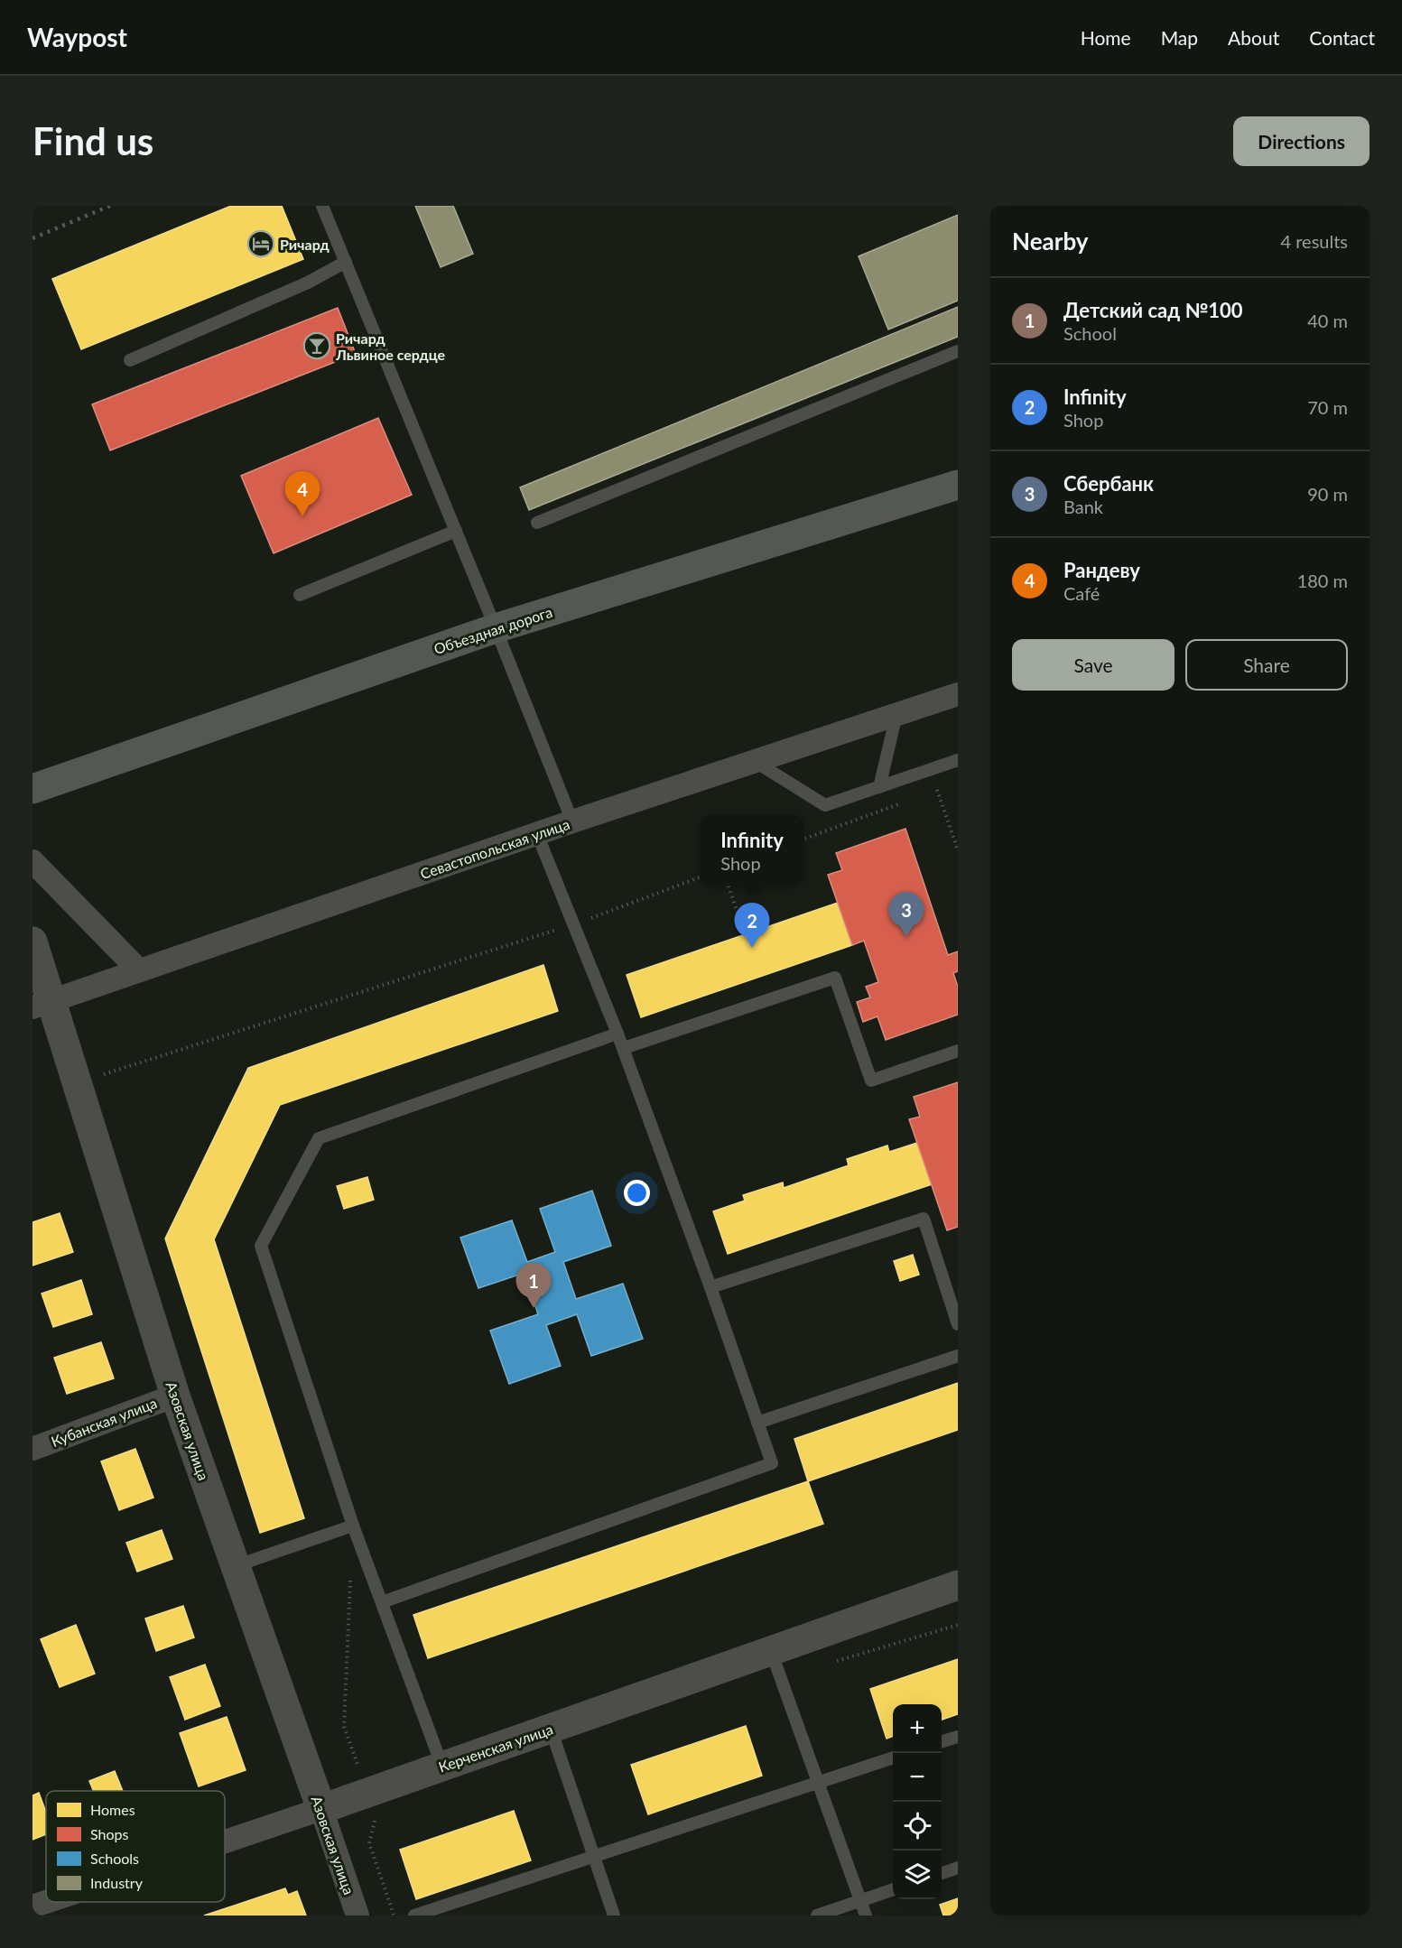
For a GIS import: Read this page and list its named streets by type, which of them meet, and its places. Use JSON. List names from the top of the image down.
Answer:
{
  "streets": {
    "main road": ["Объездная дорога"],
    "street": [
      "Севастопольская улица",
      "Кубанская улица",
      "Азовская улица",
      "Керченская улица"
    ]
  },
  "crossings": [
    ["Севастопольская улица", "Азовская улица"],
    ["Кубанская улица", "Азовская улица"],
    ["Азовская улица", "Керченская улица"]
  ],
  "places": {
    "hotel": ["Ричард"],
    "bar": ["Ричард Львиное сердце"]
  },
  "legend": [
    "Homes",
    "Shops",
    "Schools",
    "Industry"
  ],
  "page": {
    "header": "Waypost",
    "nav": [
      "Home",
      "Map",
      "About",
      "Contact"
    ],
    "buttons": [
      "Directions",
      ["Save", "Share"]
    ],
    "title": "Find us",
    "heading": ["Nearby", "4 results"],
    "list": [
      {
        "mark": "1",
        "name": "Детский сад №100",
        "note": "School",
        "value": "40 m"
      },
      {
        "mark": "2",
        "name": "Infinity",
        "note": "Shop",
        "value": "70 m"
      },
      {
        "mark": "3",
        "name": "Сбербанк",
        "note": "Bank",
        "value": "90 m"
      },
      {
        "mark": "4",
        "name": "Рандеву",
        "note": "Café",
        "value": "180 m"
      }
    ],
    "pins": [
      "4",
      "3",
      "2",
      "1"
    ],
    "popup": ["Infinity", "Shop"],
    "map_buttons": ["+", "−"]
  }
}
